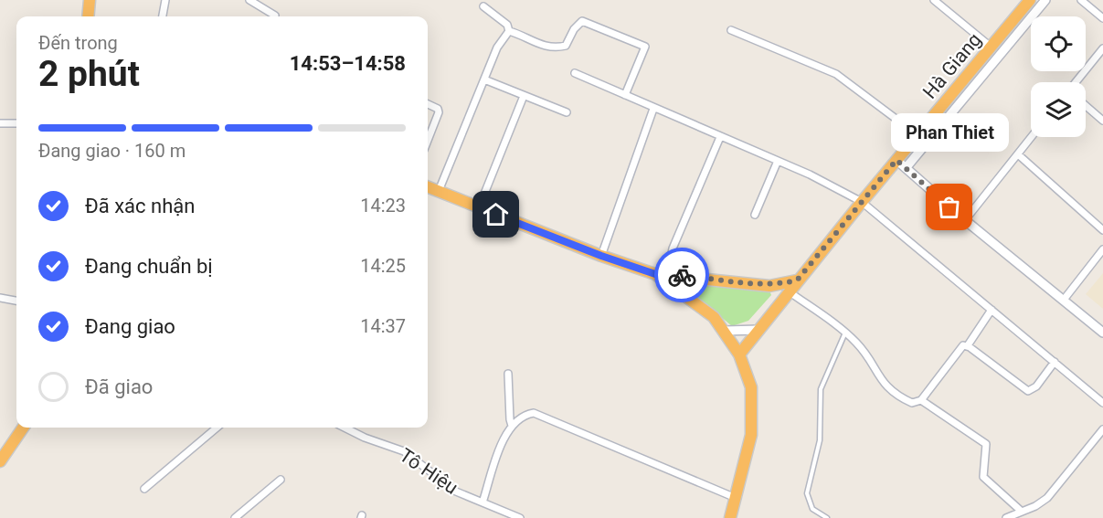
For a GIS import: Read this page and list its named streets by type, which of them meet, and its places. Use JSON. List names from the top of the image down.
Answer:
{
  "streets": {
    "highway": ["Hà Giang"],
    "street": ["Tô Hiệu"]
  },
  "places": ["Phan Thiet"],
  "page": {
    "heading": ["2 phút", "Đến trong", "14:53–14:58"],
    "bar": "Đang giao · 160 m",
    "bubble": "Phan Thiet",
    "list": [
      ["Đã xác nhận", "14:23"],
      ["Đang chuẩn bị", "14:25"],
      ["Đang giao", "14:37"],
      "Đã giao"
    ]
  }
}
